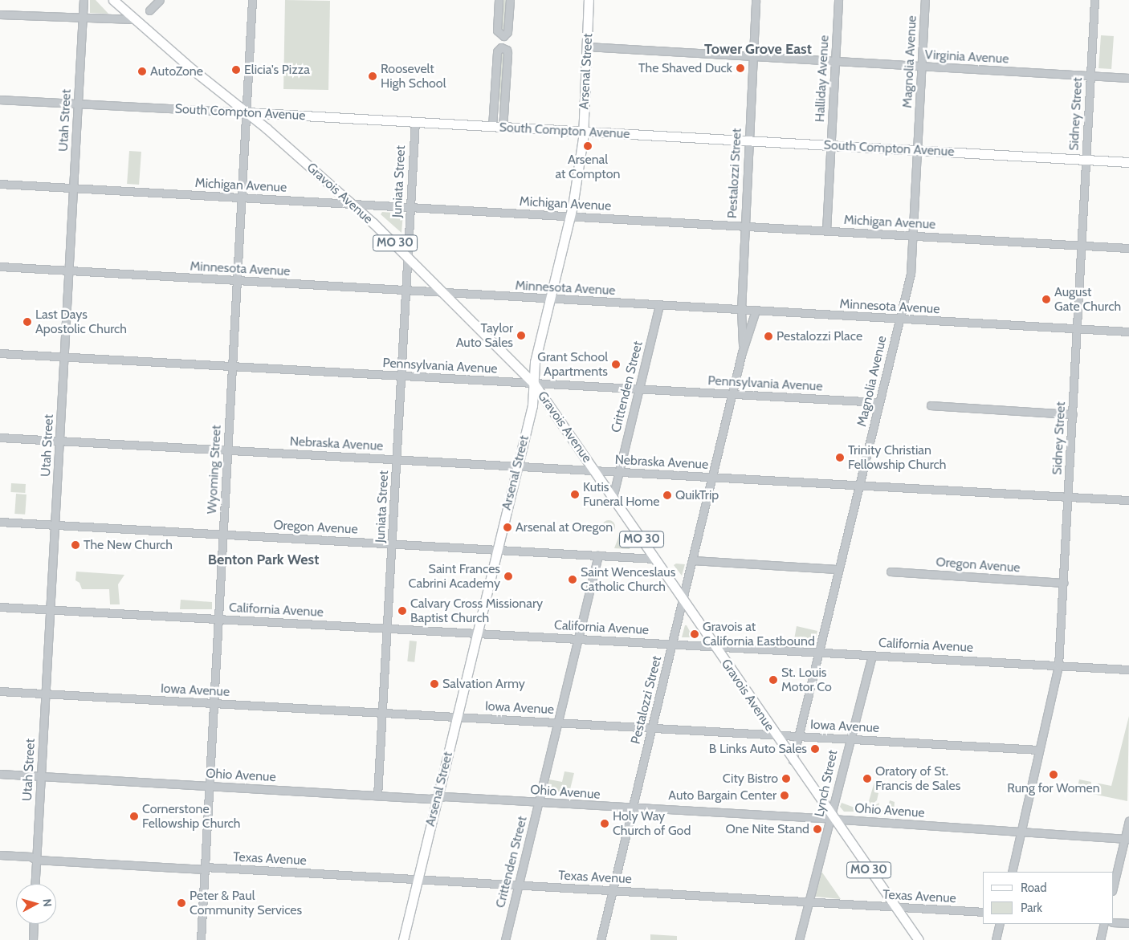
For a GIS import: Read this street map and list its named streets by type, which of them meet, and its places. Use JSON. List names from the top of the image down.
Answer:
{
  "streets": {
    "main road": [
      "Arsenal Street",
      "South Compton Avenue",
      "Gravois Avenue",
      "MO 30"
    ],
    "street": [
      "Virginia Avenue",
      "Magnolia Avenue",
      "Halliday Avenue",
      "Sidney Street",
      "Utah Street",
      "Pestalozzi Street",
      "Juniata Street",
      "Michigan Avenue",
      "Minnesota Avenue",
      "Pennsylvania Avenue",
      "Crittenden Street",
      "Nebraska Avenue",
      "Wyoming Street",
      "Oregon Avenue",
      "California Avenue",
      "Iowa Avenue",
      "Ohio Avenue",
      "Lynch Street",
      "Texas Avenue"
    ]
  },
  "crossings": [
    ["Virginia Avenue", "Magnolia Avenue"],
    ["Virginia Avenue", "Arsenal Street"],
    ["Virginia Avenue", "Halliday Avenue"],
    ["Virginia Avenue", "Sidney Street"],
    ["Virginia Avenue", "Pestalozzi Street"],
    ["Magnolia Avenue", "South Compton Avenue"],
    ["Magnolia Avenue", "Michigan Avenue"],
    ["Magnolia Avenue", "Gravois Avenue"],
    ["Magnolia Avenue", "Minnesota Avenue"],
    ["Magnolia Avenue", "Pennsylvania Avenue"],
    ["Magnolia Avenue", "Nebraska Avenue"],
    ["Magnolia Avenue", "California Avenue"],
    ["Magnolia Avenue", "Iowa Avenue"],
    ["Arsenal Street", "South Compton Avenue"],
    ["Arsenal Street", "Michigan Avenue"],
    ["Arsenal Street", "Gravois Avenue"],
    ["Arsenal Street", "Minnesota Avenue"],
    ["Arsenal Street", "Pennsylvania Avenue"],
    ["Arsenal Street", "Nebraska Avenue"],
    ["Arsenal Street", "Oregon Avenue"],
    ["Arsenal Street", "California Avenue"],
    ["Arsenal Street", "Iowa Avenue"],
    ["Arsenal Street", "Ohio Avenue"],
    ["Arsenal Street", "Texas Avenue"],
    ["Halliday Avenue", "South Compton Avenue"],
    ["Halliday Avenue", "Michigan Avenue"],
    ["South Compton Avenue", "Sidney Street"],
    ["South Compton Avenue", "Utah Street"],
    ["South Compton Avenue", "Pestalozzi Street"],
    ["South Compton Avenue", "Juniata Street"],
    ["South Compton Avenue", "Gravois Avenue"],
    ["South Compton Avenue", "Wyoming Street"],
    ["Sidney Street", "Michigan Avenue"],
    ["Sidney Street", "Minnesota Avenue"],
    ["Sidney Street", "Nebraska Avenue"],
    ["Sidney Street", "Oregon Avenue"],
    ["Sidney Street", "California Avenue"],
    ["Sidney Street", "Iowa Avenue"],
    ["Sidney Street", "Ohio Avenue"],
    ["Utah Street", "Michigan Avenue"],
    ["Utah Street", "Minnesota Avenue"],
    ["Utah Street", "Pennsylvania Avenue"],
    ["Utah Street", "Nebraska Avenue"],
    ["Utah Street", "Oregon Avenue"],
    ["Utah Street", "California Avenue"],
    ["Utah Street", "Iowa Avenue"],
    ["Utah Street", "Ohio Avenue"],
    ["Utah Street", "Texas Avenue"],
    ["Pestalozzi Street", "Michigan Avenue"],
    ["Pestalozzi Street", "Gravois Avenue"],
    ["Pestalozzi Street", "Minnesota Avenue"],
    ["Pestalozzi Street", "Pennsylvania Avenue"],
    ["Pestalozzi Street", "Nebraska Avenue"],
    ["Pestalozzi Street", "California Avenue"],
    ["Pestalozzi Street", "Iowa Avenue"],
    ["Pestalozzi Street", "Ohio Avenue"],
    ["Pestalozzi Street", "Texas Avenue"],
    ["Juniata Street", "Michigan Avenue"],
    ["Juniata Street", "Gravois Avenue"],
    ["Juniata Street", "Minnesota Avenue"],
    ["Juniata Street", "Pennsylvania Avenue"],
    ["Juniata Street", "Nebraska Avenue"],
    ["Juniata Street", "Oregon Avenue"],
    ["Juniata Street", "California Avenue"],
    ["Juniata Street", "Iowa Avenue"],
    ["Juniata Street", "Ohio Avenue"],
    ["Michigan Avenue", "Gravois Avenue"],
    ["Michigan Avenue", "Wyoming Street"],
    ["Gravois Avenue", "Minnesota Avenue"],
    ["Gravois Avenue", "Pennsylvania Avenue"],
    ["Gravois Avenue", "Crittenden Street"],
    ["Gravois Avenue", "Nebraska Avenue"],
    ["Gravois Avenue", "Wyoming Street"],
    ["Gravois Avenue", "Oregon Avenue"],
    ["Gravois Avenue", "California Avenue"],
    ["Gravois Avenue", "Iowa Avenue"],
    ["Gravois Avenue", "Ohio Avenue"],
    ["Gravois Avenue", "Lynch Street"],
    ["Gravois Avenue", "Texas Avenue"],
    ["Minnesota Avenue", "Crittenden Street"],
    ["Minnesota Avenue", "Wyoming Street"],
    ["Pennsylvania Avenue", "Crittenden Street"],
    ["Pennsylvania Avenue", "Wyoming Street"],
    ["Crittenden Street", "Nebraska Avenue"],
    ["Crittenden Street", "Oregon Avenue"],
    ["Crittenden Street", "California Avenue"],
    ["Crittenden Street", "Iowa Avenue"],
    ["Crittenden Street", "Ohio Avenue"],
    ["Crittenden Street", "Texas Avenue"],
    ["Nebraska Avenue", "Wyoming Street"],
    ["Wyoming Street", "Oregon Avenue"],
    ["Wyoming Street", "California Avenue"],
    ["Wyoming Street", "Iowa Avenue"],
    ["Wyoming Street", "Ohio Avenue"],
    ["Wyoming Street", "Texas Avenue"],
    ["California Avenue", "Lynch Street"],
    ["Iowa Avenue", "Lynch Street"],
    ["Ohio Avenue", "Lynch Street"],
    ["Lynch Street", "Texas Avenue"]
  ],
  "districts": ["Tower Grove East", "Benton Park West"],
  "places": [
    "The Shaved Duck",
    "Elicia's Pizza",
    "AutoZone",
    "Roosevelt High School",
    "Arsenal at Compton",
    "August Gate Church",
    "Last Days Apostolic Church",
    "Taylor Auto Sales",
    "Pestalozzi Place",
    "Grant School Apartments",
    "Trinity Christian Fellowship Church",
    "Kutis Funeral Home",
    "QuikTrip",
    "Arsenal at Oregon",
    "The New Church",
    "Saint Frances Cabrini Academy",
    "Saint Wenceslaus Catholic Church",
    "Calvary Cross Missionary Baptist Church",
    "Gravois at California Eastbound",
    "St. Louis Motor Co",
    "Salvation Army",
    "B Links Auto Sales",
    "Rung for Women",
    "City Bistro",
    "Oratory of St. Francis de Sales",
    "Auto Bargain Center",
    "Cornerstone Fellowship Church",
    "Holy Way Church of God",
    "One Nite Stand",
    "Peter & Paul Community Services"
  ],
  "legend": ["Road", "Park"],
  "north": "right"
}
